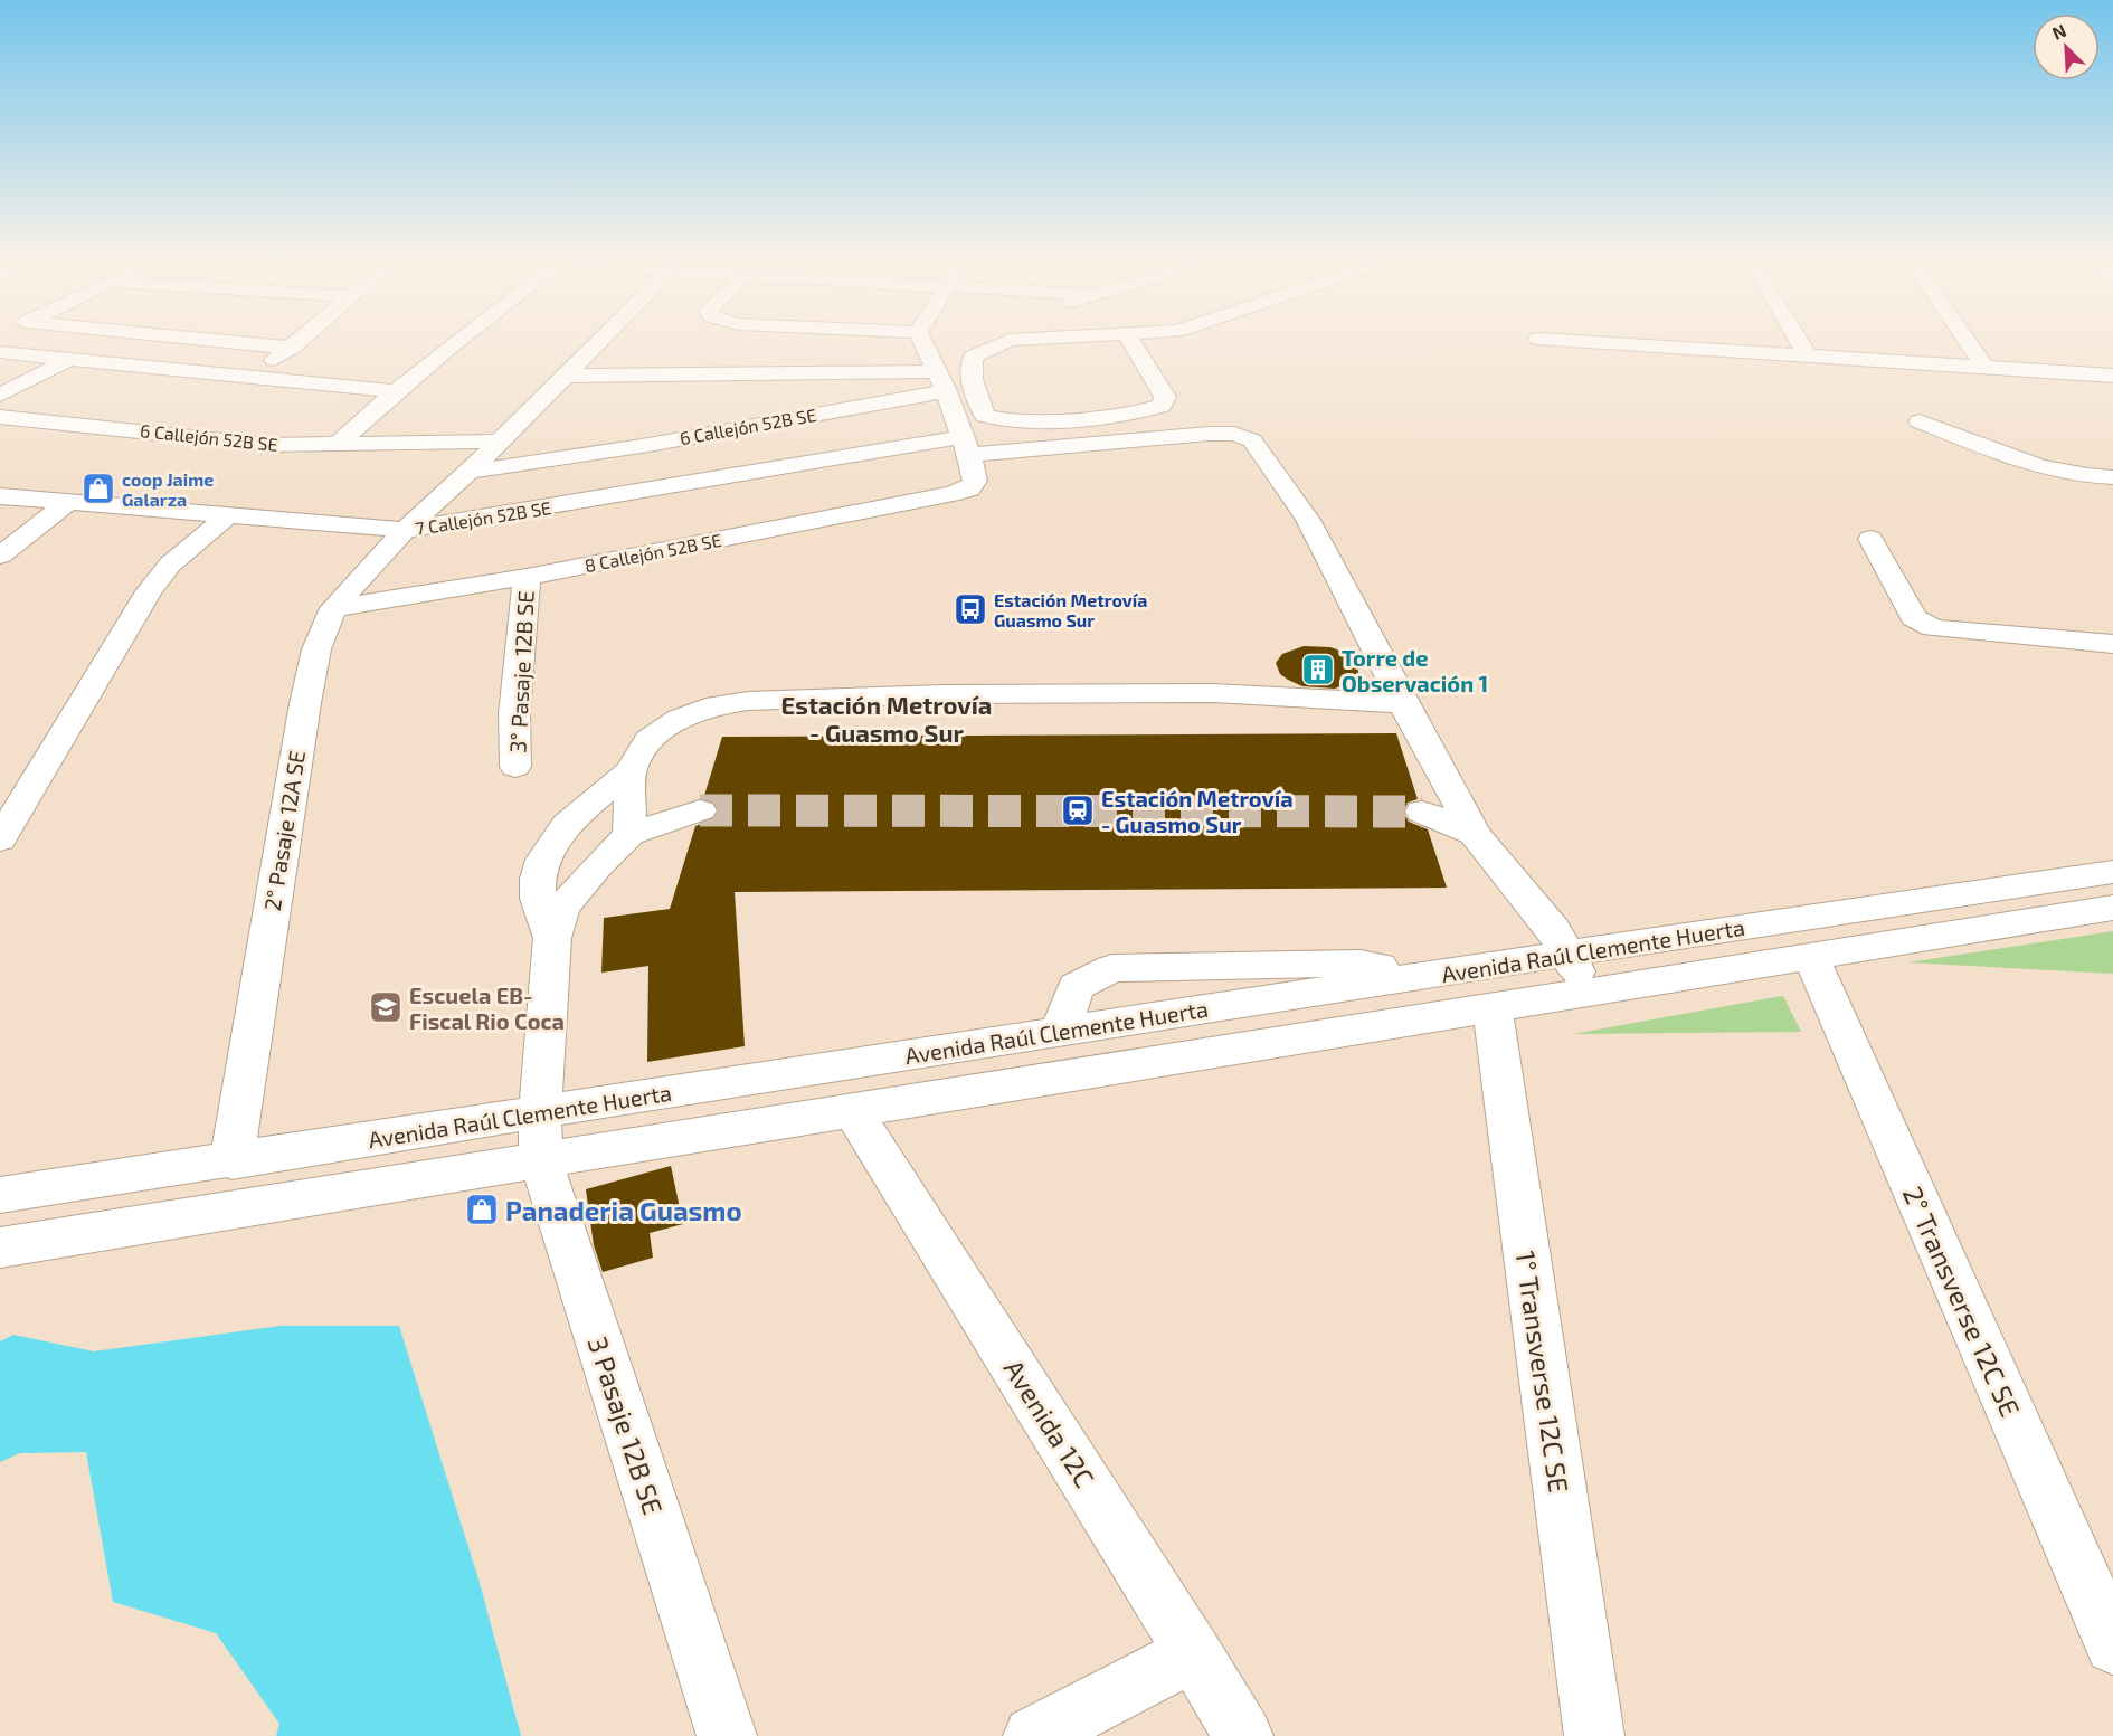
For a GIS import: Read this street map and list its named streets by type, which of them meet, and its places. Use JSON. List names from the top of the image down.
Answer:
{
  "streets": {
    "street": [
      "6 Callejón 52B SE",
      "7 Callejón 52B SE",
      "8 Callejón 52B SE",
      "3° Pasaje 12B SE",
      "2° Pasaje 12A SE",
      "Avenida Raúl Clemente Huerta",
      "2° Transverse 12C SE",
      "1° Transverse 12C SE",
      "Avenida 12C",
      "3 Pasaje 12B SE"
    ]
  },
  "crossings": [
    ["6 Callejón 52B SE", "2° Pasaje 12A SE"],
    ["7 Callejón 52B SE", "8 Callejón 52B SE"],
    ["7 Callejón 52B SE", "2° Pasaje 12A SE"],
    ["7 Callejón 52B SE", "Avenida Raúl Clemente Huerta"],
    ["8 Callejón 52B SE", "3° Pasaje 12B SE"],
    ["8 Callejón 52B SE", "2° Pasaje 12A SE"],
    ["2° Pasaje 12A SE", "Avenida Raúl Clemente Huerta"],
    ["Avenida Raúl Clemente Huerta", "2° Transverse 12C SE"],
    ["Avenida Raúl Clemente Huerta", "1° Transverse 12C SE"],
    ["Avenida Raúl Clemente Huerta", "Avenida 12C"],
    ["Avenida Raúl Clemente Huerta", "3 Pasaje 12B SE"]
  ],
  "districts": ["Estación Metrovía - Guasmo Sur"],
  "places": {
    "shop": ["coop Jaime Galarza", "Panaderia Guasmo"],
    "bus stop": ["Estación Metrovía Guasmo Sur"],
    "building": ["Torre de Observación 1"],
    "station": ["Estación Metrovía - Guasmo Sur"],
    "school or university": ["Escuela EB- Fiscal Rio Coca"]
  },
  "north": "top left"
}
